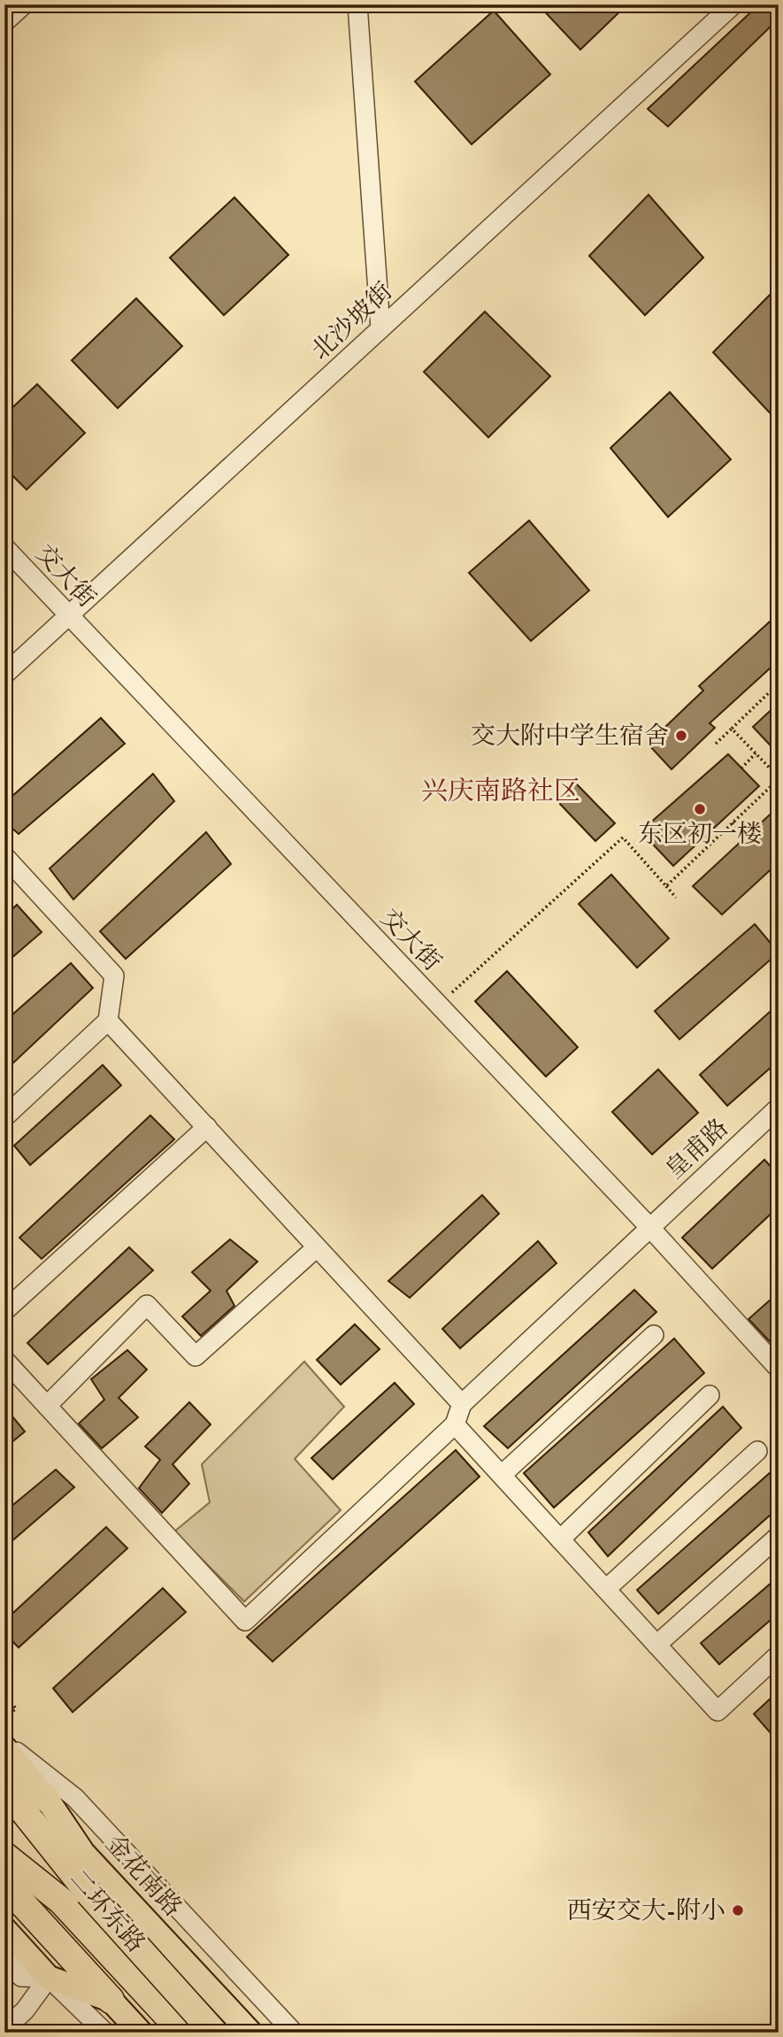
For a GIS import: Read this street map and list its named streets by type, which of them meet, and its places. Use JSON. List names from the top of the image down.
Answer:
{
  "streets": {
    "highway": ["二环东路"],
    "main road": ["金花南路"],
    "street": ["北沙坡街", "交大街", "皇甫路"]
  },
  "crossings": [
    ["北沙坡街", "交大街"],
    ["交大街", "皇甫路"]
  ],
  "districts": ["兴庆南路社区"],
  "places": ["交大附中学生宿舍", "东区初一楼", "西安交大-附小"]
}
